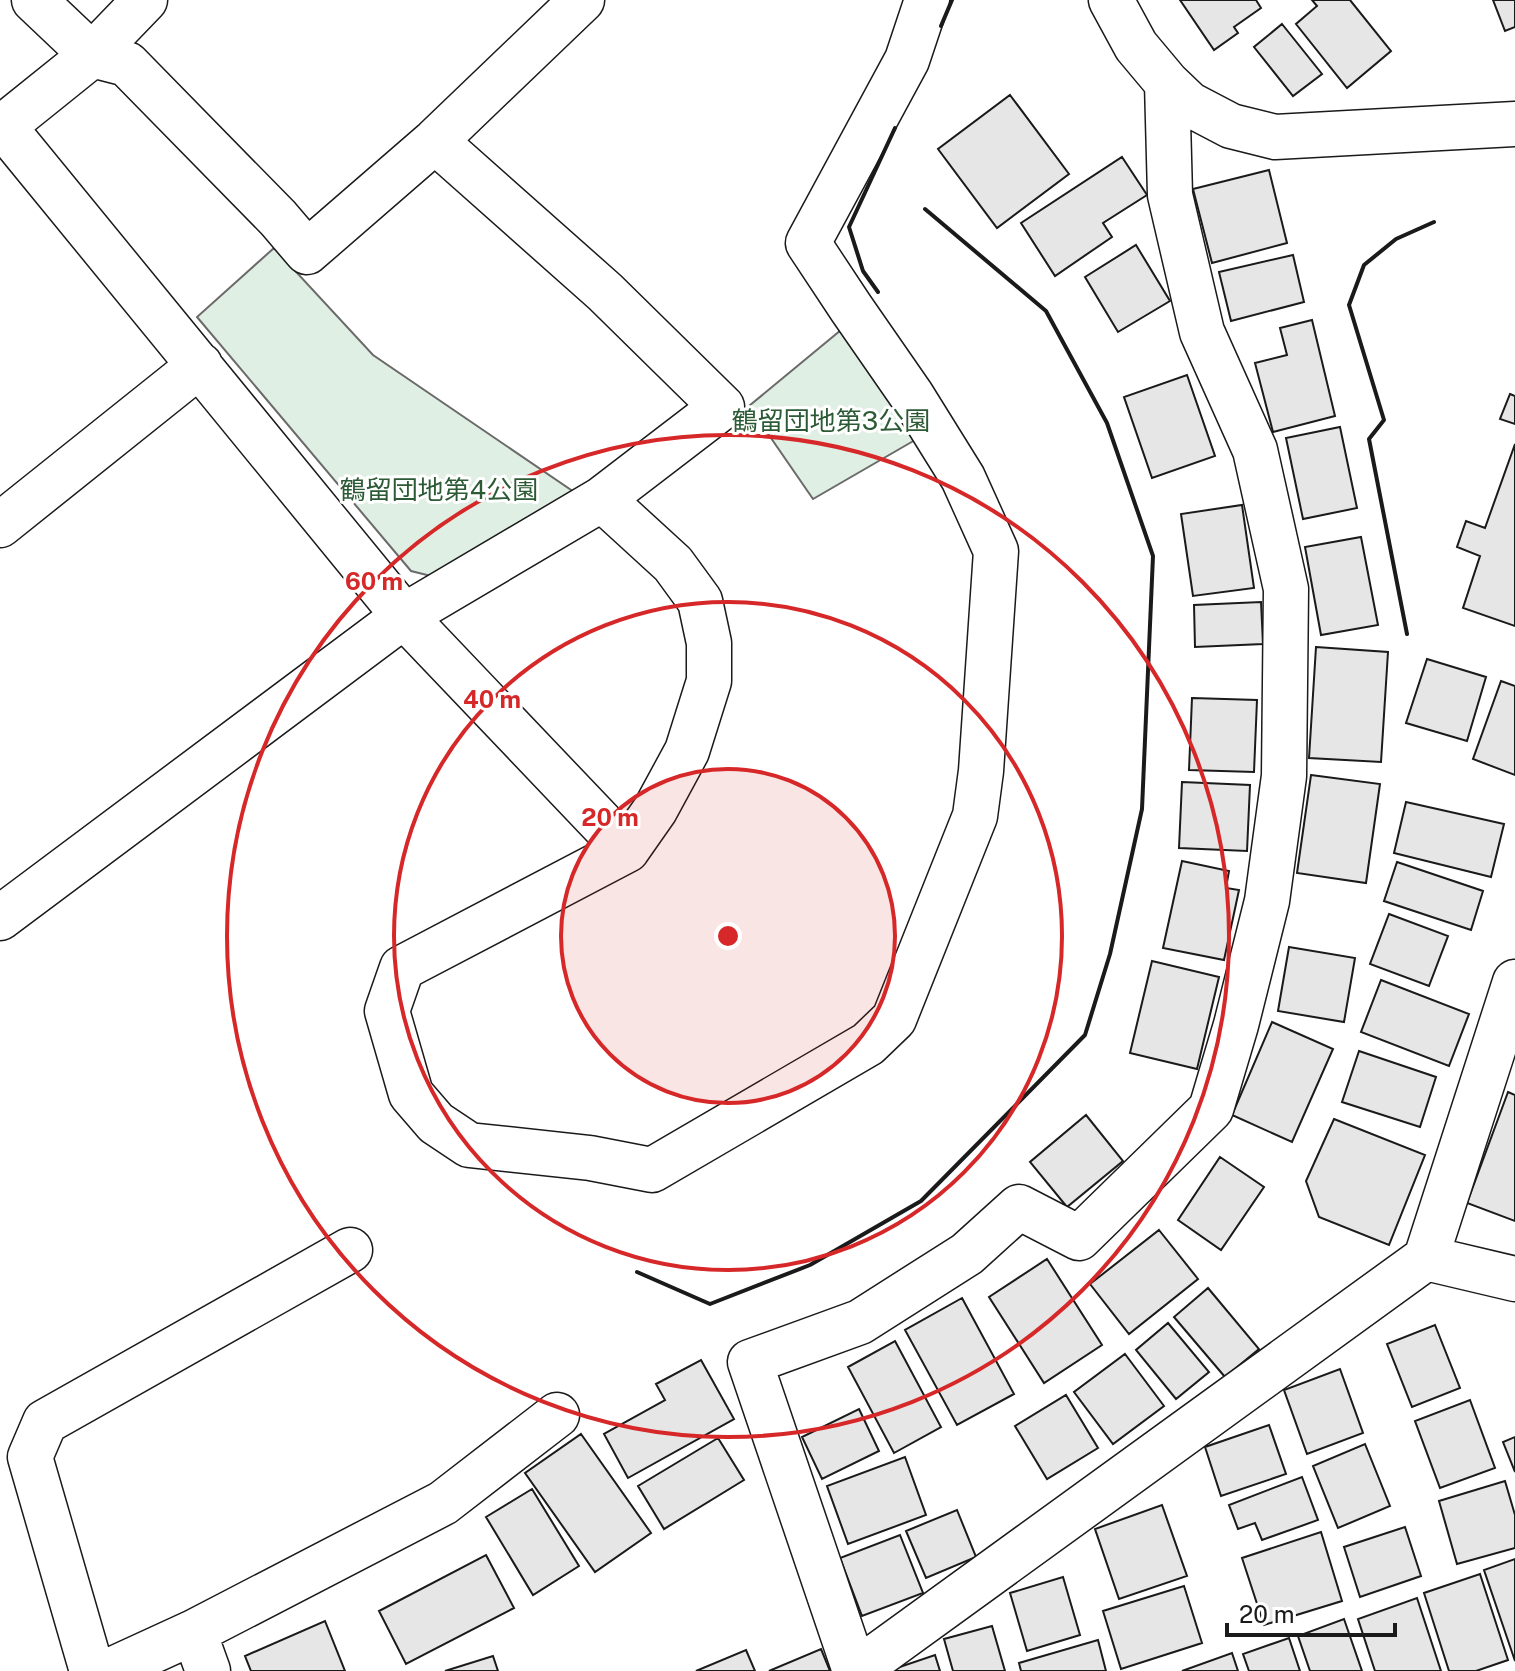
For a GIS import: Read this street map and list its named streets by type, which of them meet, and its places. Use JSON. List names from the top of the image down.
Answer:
{
  "parks": ["鶴留団地第3公園", "鶴留団地第4公園"],
  "scale_bar": "20 m",
  "rings": ["60 m", "40 m", "20 m"]
}
